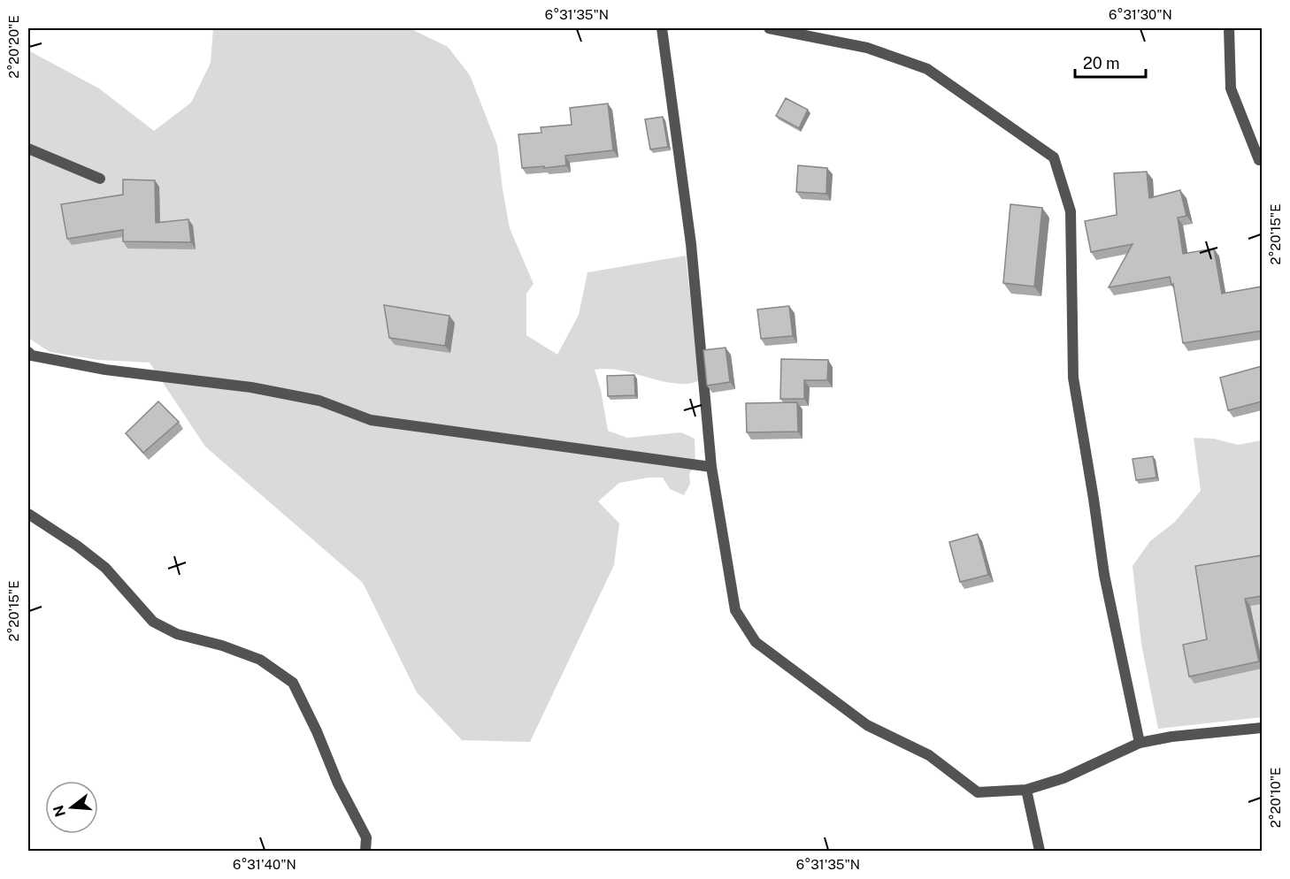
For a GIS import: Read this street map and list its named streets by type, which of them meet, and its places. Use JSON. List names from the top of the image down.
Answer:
{
  "scale_bar": "20 m",
  "north": "left",
  "coordinates": [
    "6°31'35\"N",
    "6°31'30\"N",
    "2°20'20\"E",
    "2°20'15\"E",
    "2°20'10\"E",
    "6°31'40\"N"
  ]
}
